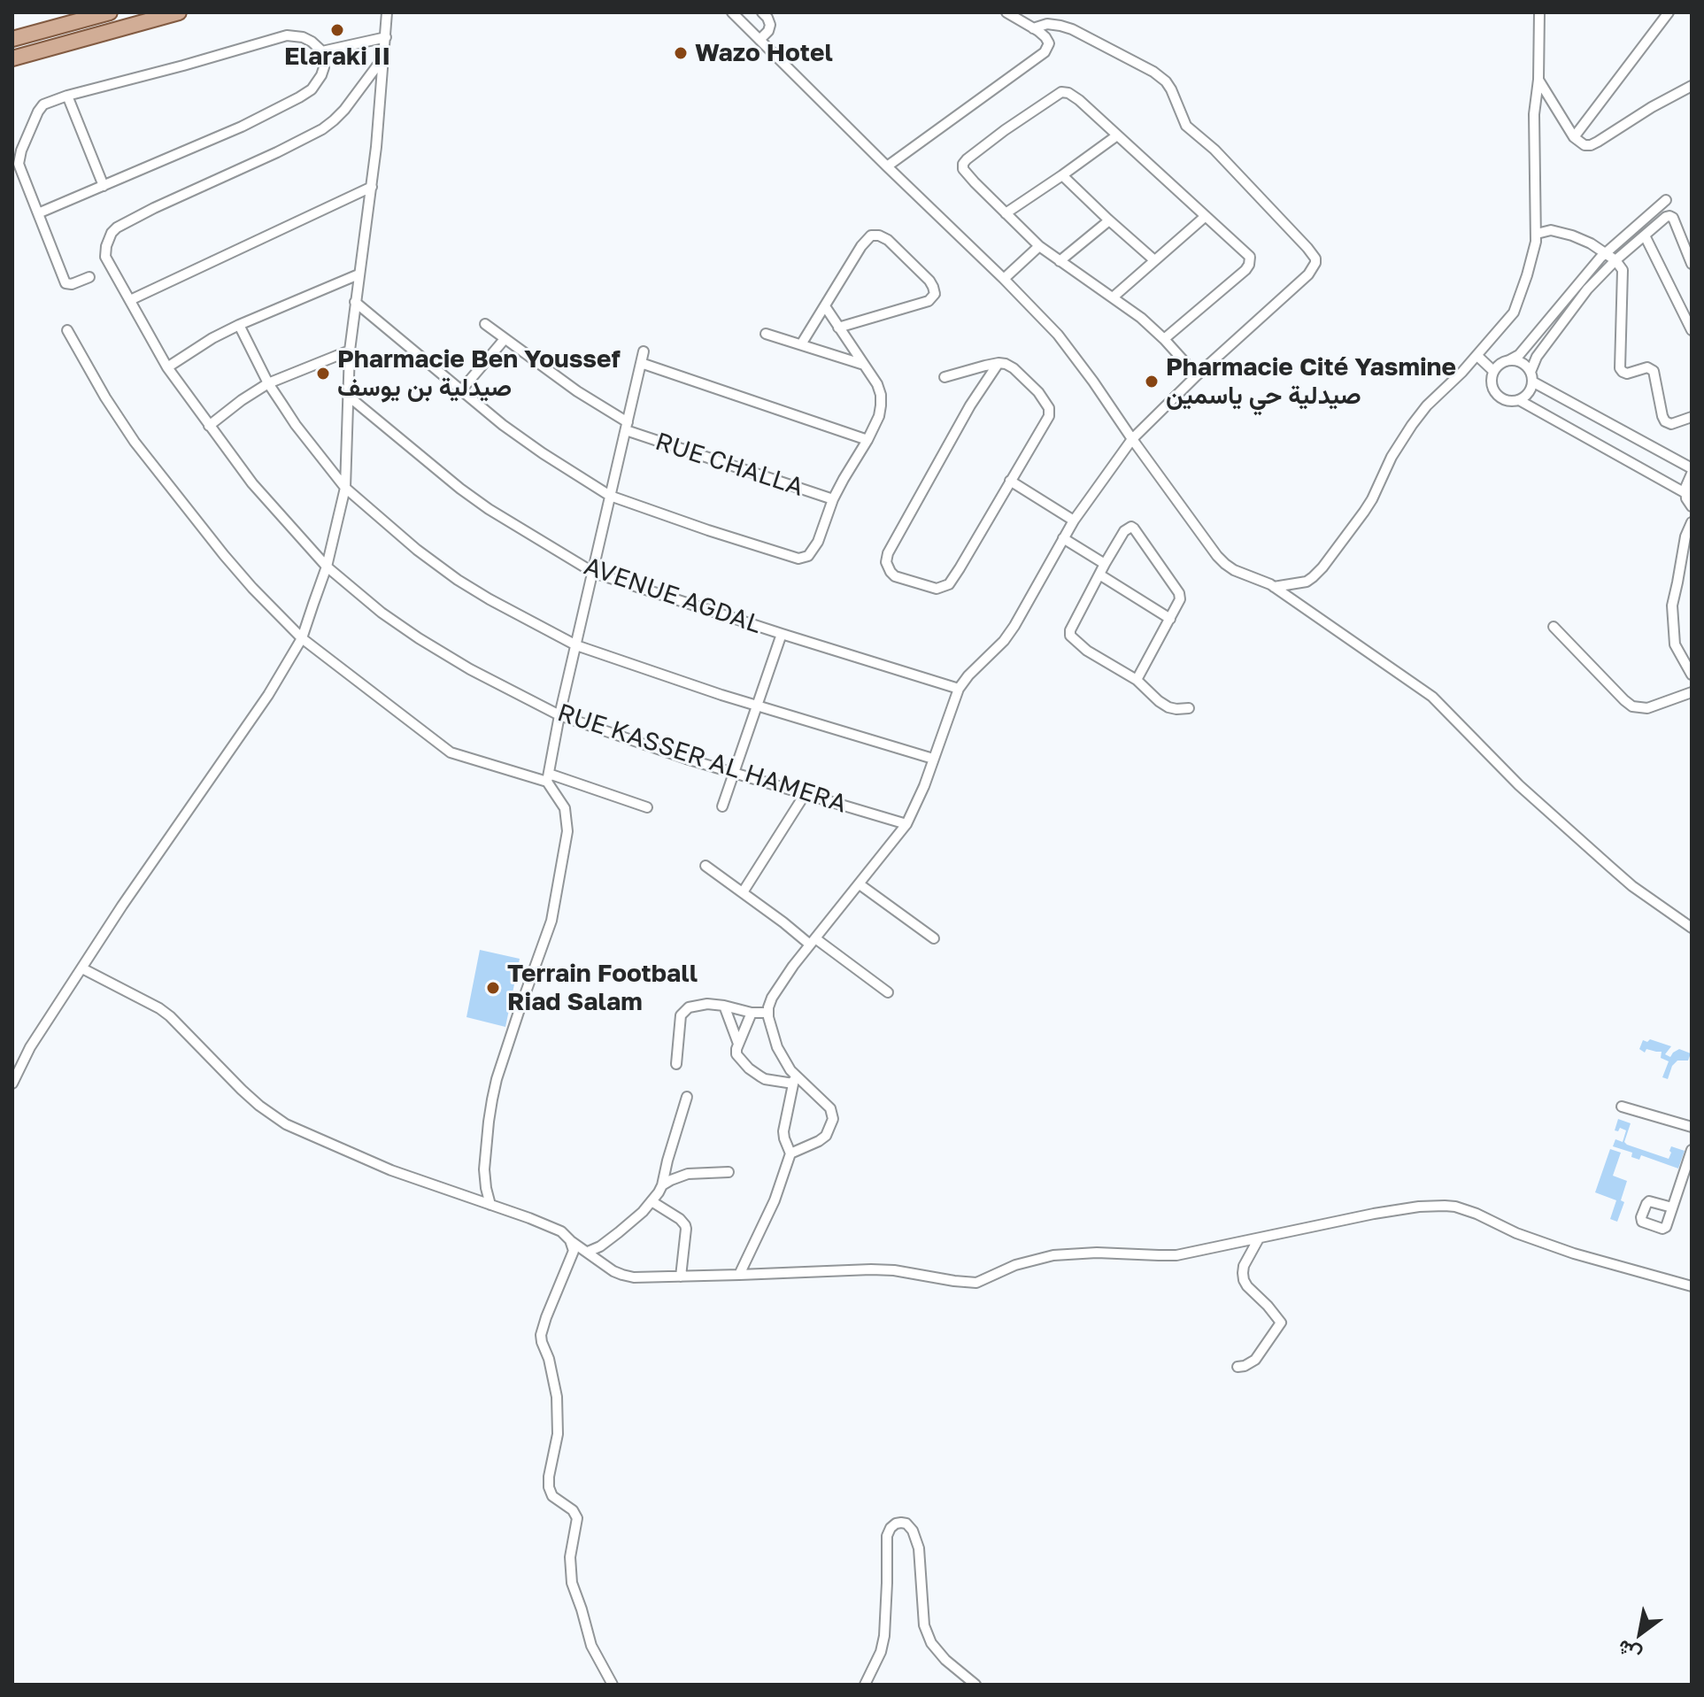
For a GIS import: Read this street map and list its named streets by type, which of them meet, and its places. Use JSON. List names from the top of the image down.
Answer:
{
  "streets": {
    "street": ["RUE CHALLA", "AVENUE AGDAL", "RUE KASSER AL HAMERA"]
  },
  "places": [
    "Elaraki II",
    "Wazo Hotel",
    "Pharmacie Ben Youssef صيدلية بن يوسف",
    "Pharmacie Cité Yasmine صيدلية حي ياسمين",
    "Terrain Football Riad Salam"
  ],
  "north": "bottom left"
}
